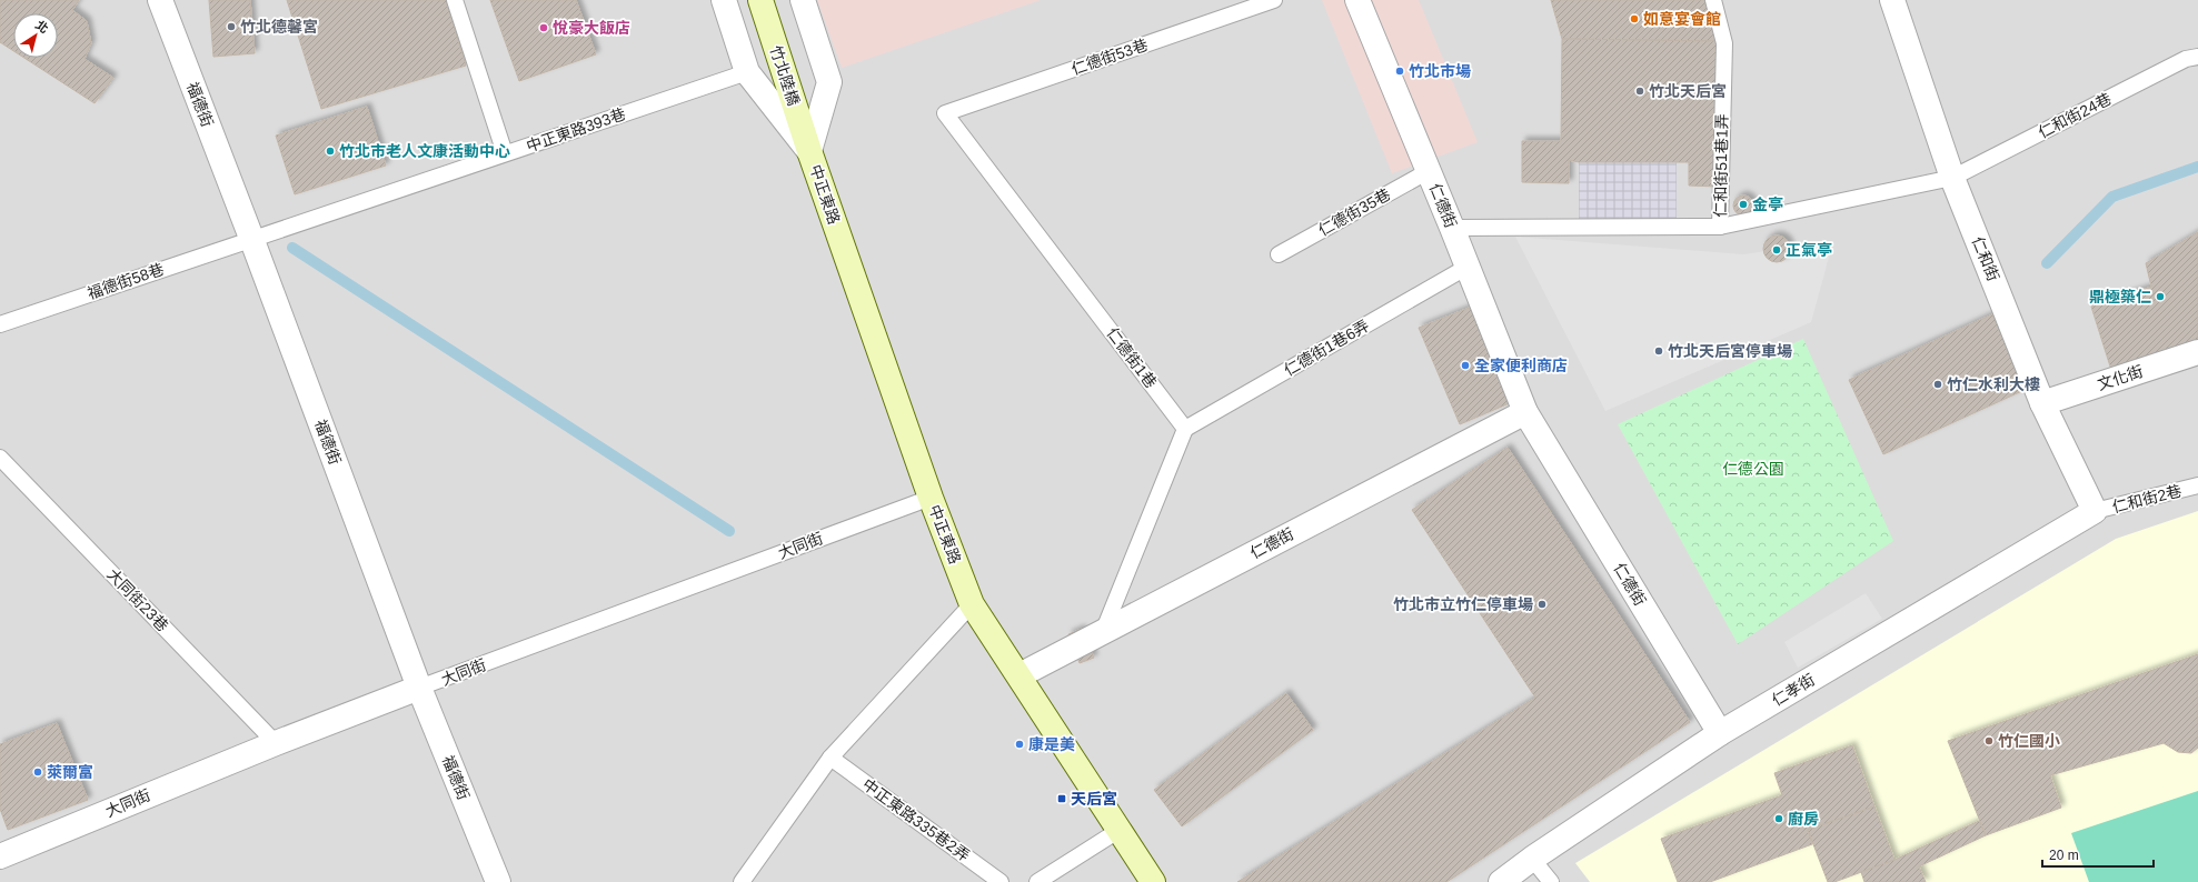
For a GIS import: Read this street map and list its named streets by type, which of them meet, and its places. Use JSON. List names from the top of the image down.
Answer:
{
  "streets": {
    "main road": ["竹北陸橋", "中正東路"],
    "street": [
      "福德街",
      "仁德街",
      "仁和街",
      "文化街",
      "大同街",
      "仁孝街"
    ],
    "lane": [
      "仁德街53巷",
      "仁和街24巷",
      "中正東路393巷",
      "仁和街51巷1弄",
      "仁德街35巷",
      "福德街58巷",
      "仁德街1巷6弄",
      "仁德街1巷",
      "仁和街2巷",
      "大同街23巷",
      "中正東路335巷2弄"
    ]
  },
  "crossings": [
    ["仁德街53巷", "仁德街1巷"],
    ["竹北陸橋", "中正東路"],
    ["福德街", "中正東路393巷"],
    ["福德街", "福德街58巷"],
    ["福德街", "大同街"],
    ["仁和街24巷", "仁和街51巷1弄"],
    ["仁和街24巷", "仁德街"],
    ["仁和街24巷", "仁和街"],
    ["中正東路393巷", "中正東路"],
    ["中正東路393巷", "福德街58巷"],
    ["中正東路", "仁德街"],
    ["中正東路", "大同街"],
    ["仁德街", "仁德街35巷"],
    ["仁德街", "仁德街1巷6弄"],
    ["仁德街", "仁孝街"],
    ["仁和街", "文化街"],
    ["仁和街", "仁和街2巷"],
    ["仁和街", "仁孝街"],
    ["仁德街1巷6弄", "仁德街1巷"],
    ["仁和街2巷", "仁孝街"],
    ["大同街", "大同街23巷"]
  ],
  "parks": ["仁德公園"],
  "places": {
    "other": [
      "如意宴會館",
      "竹北德馨宮",
      "悅豪大飯店",
      "竹北市場",
      "竹北天后宮",
      "竹北市老人文康活動中心",
      "金亭",
      "正氣亭",
      "鼎極築仁",
      "竹北天后宮停車場",
      "全家便利商店",
      "竹仁水利大樓",
      "竹北市立竹仁停車場",
      "竹仁國小",
      "康是美",
      "萊爾富",
      "廚房"
    ],
    "transit": ["天后宮"]
  },
  "scale_bar": "20 m",
  "north": "top right"
}
